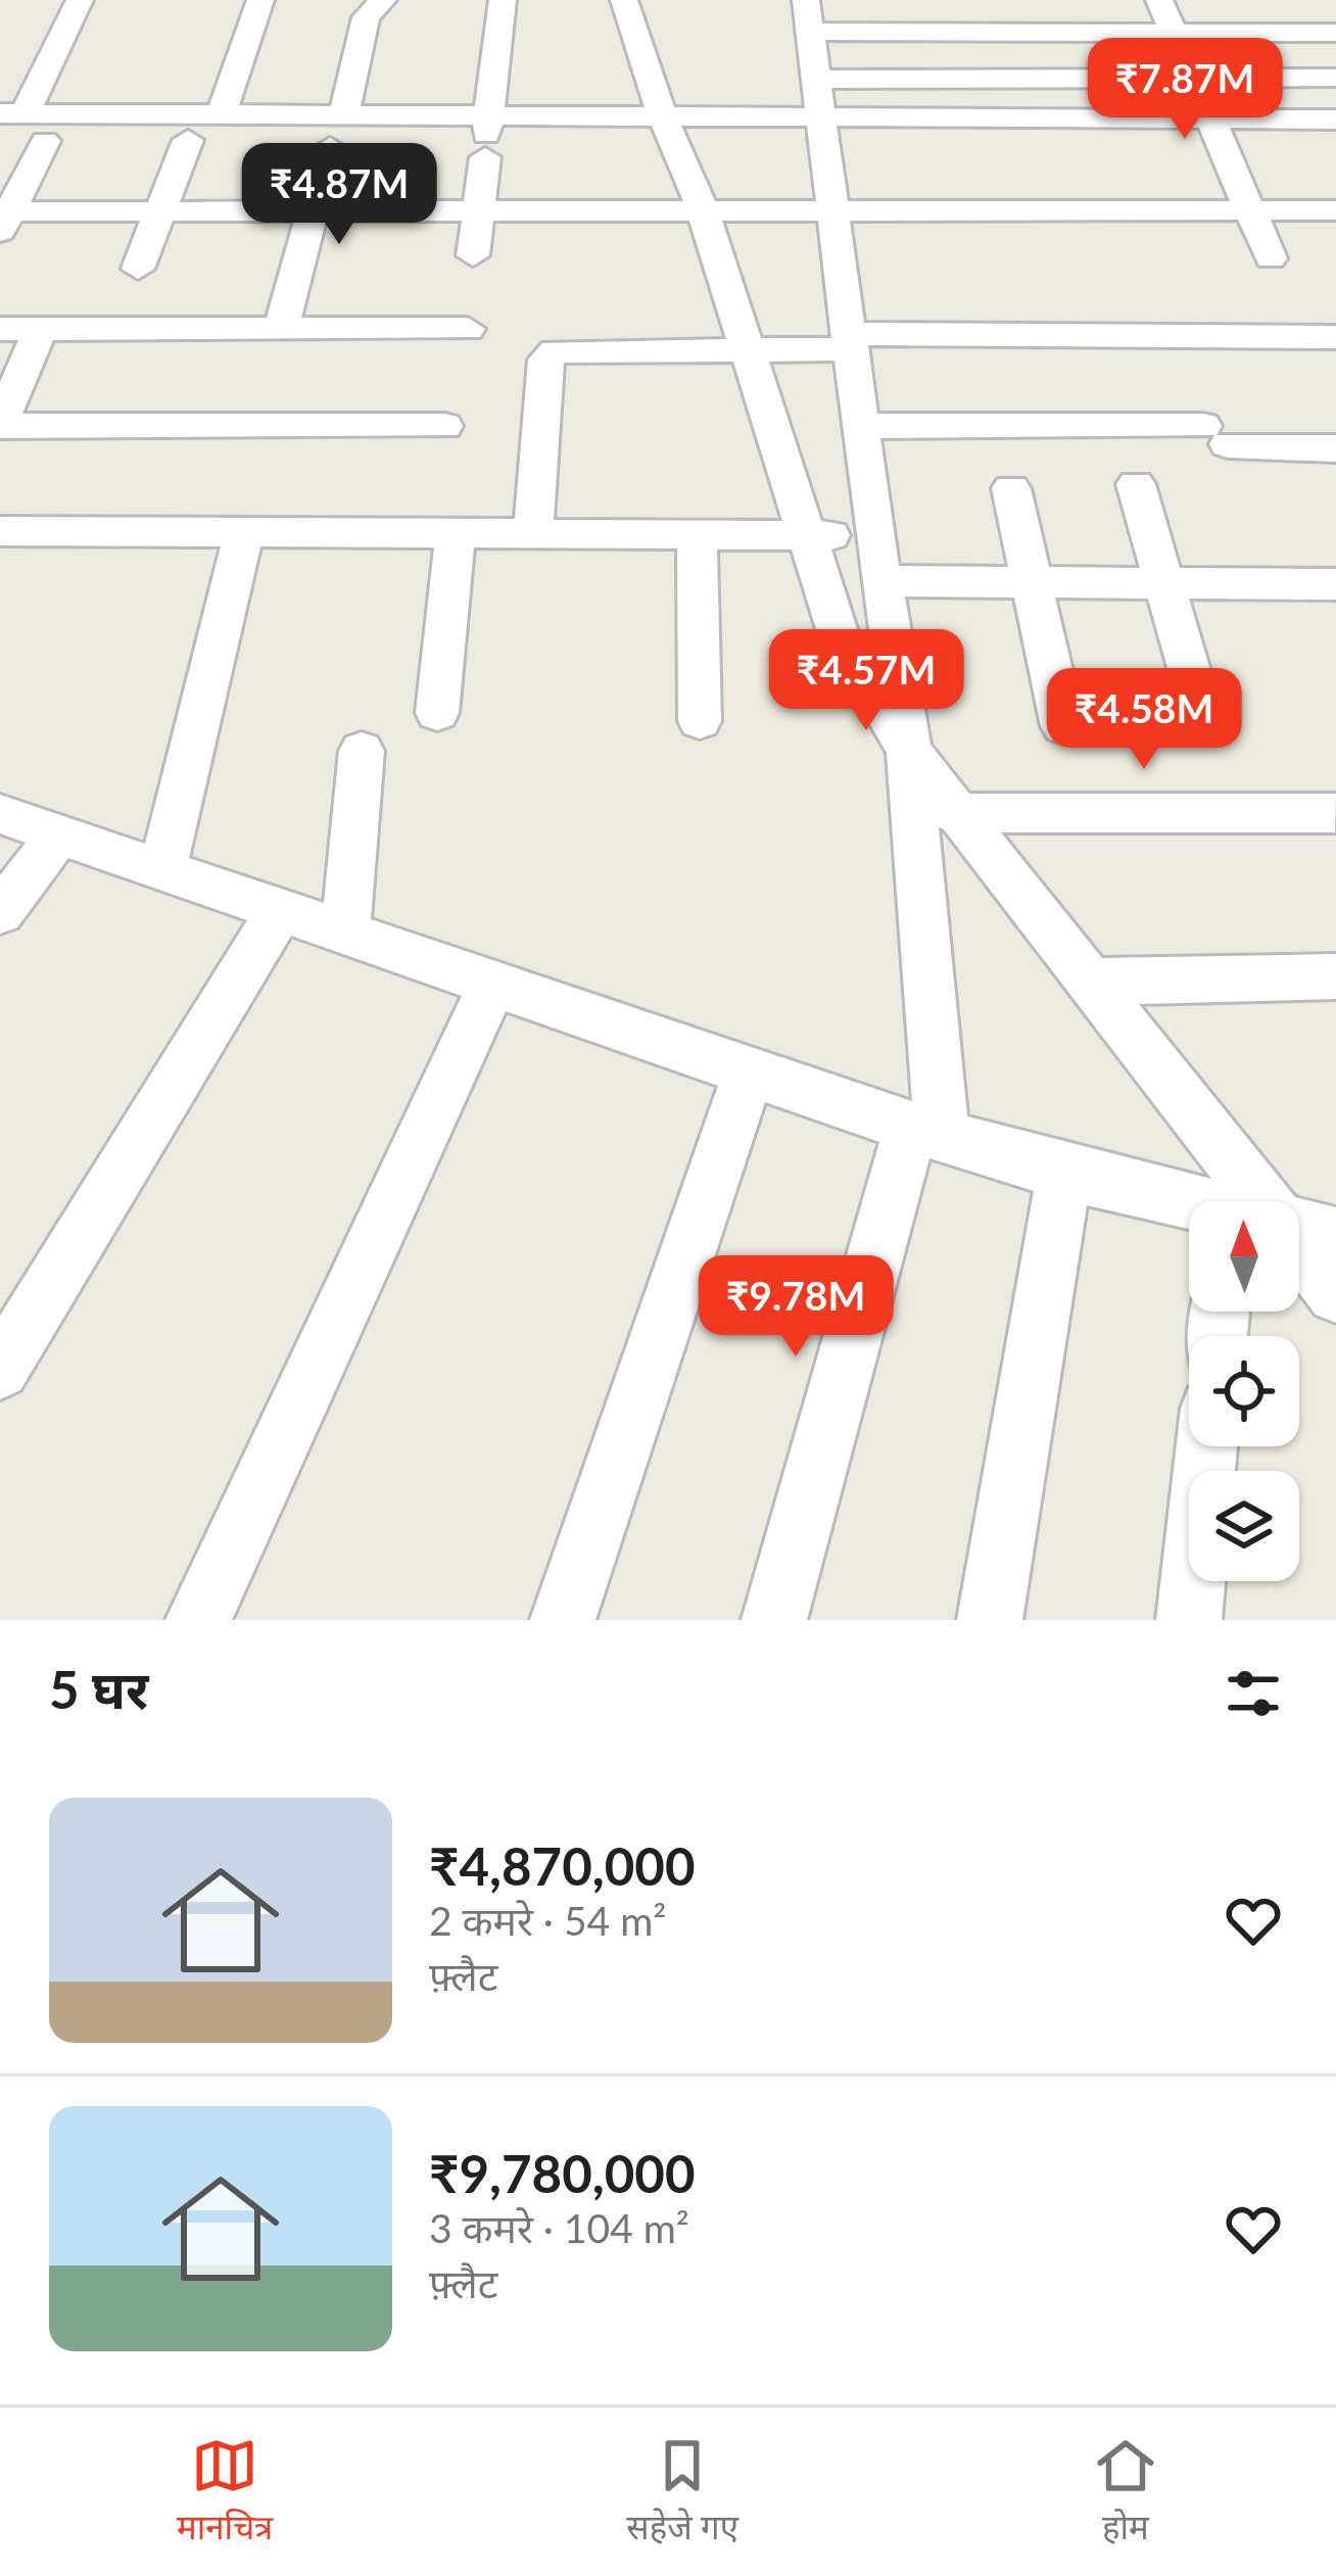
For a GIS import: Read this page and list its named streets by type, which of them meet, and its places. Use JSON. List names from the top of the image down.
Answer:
{
  "north": "top",
  "page": {
    "price": [
      "₹7.87M",
      "₹4.87M",
      "₹4.57M",
      "₹4.58M",
      "₹9.78M"
    ],
    "heading": "5 घर",
    "list": [
      {
        "name": "₹4,870,000",
        "note": "2 कमरे · 54 m² · फ़्लैट"
      },
      {
        "name": "₹9,780,000",
        "note": "3 कमरे · 104 m² · फ़्लैट"
      }
    ],
    "tabs": ["मानचित्र", "सहेजे गए", "होम"]
  }
}
